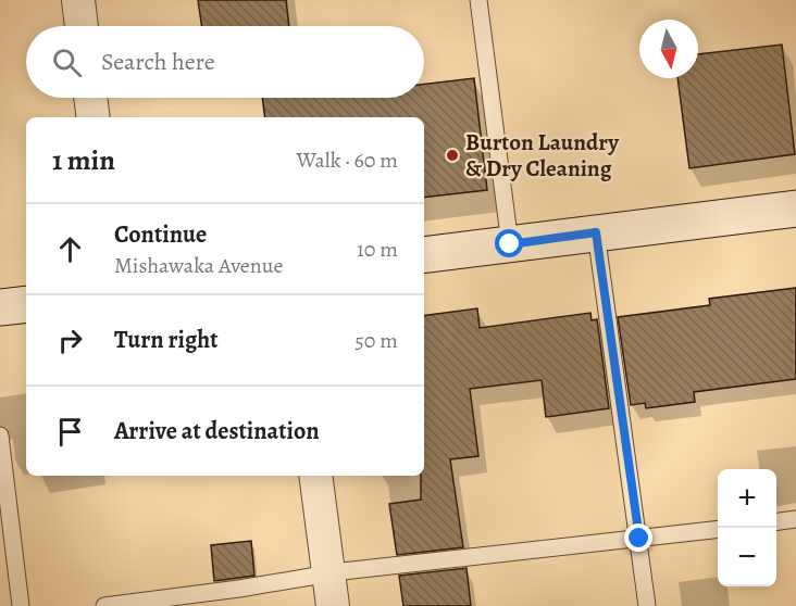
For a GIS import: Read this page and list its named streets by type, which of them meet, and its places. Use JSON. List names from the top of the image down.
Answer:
{
  "places": ["Burton Laundry & Dry Cleaning"],
  "north": "bottom",
  "page": {
    "search": "Search here",
    "heading": ["1 min", "Walk · 60 m"],
    "list": [
      ["Continue", "Mishawaka Avenue", "10 m"],
      ["Turn right", "50 m"],
      "Arrive at destination"
    ],
    "map_buttons": ["+", "−"]
  }
}
